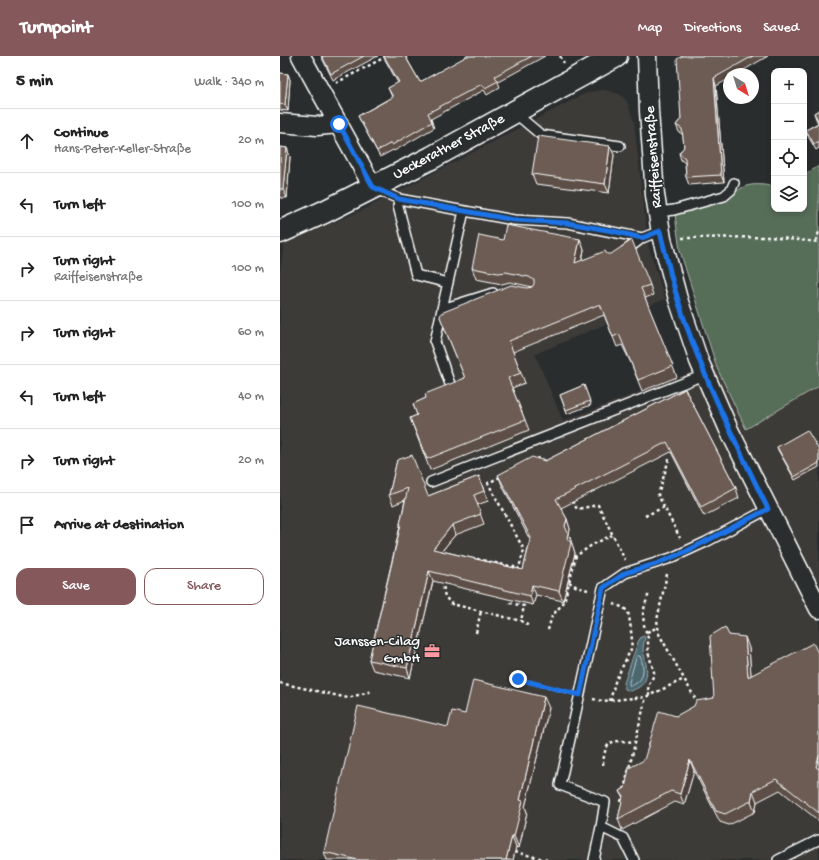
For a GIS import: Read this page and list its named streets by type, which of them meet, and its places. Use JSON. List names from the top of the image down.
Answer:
{
  "streets": {
    "street": ["Ueckerather Straße", "Raiffeisenstraße"]
  },
  "places": {
    "office": ["Janssen-Cilag GmbH"]
  },
  "north": "bottom right",
  "page": {
    "header": "Turnpoint",
    "nav": ["Map", "Directions", "Saved"],
    "heading": ["5 min", "Walk · 340 m"],
    "map_buttons": ["+", "−"],
    "list": [
      ["Continue", "Hans-Peter-Keller-Straße", "20 m"],
      ["Turn left", "100 m"],
      ["Turn right", "Raiffeisenstraße", "100 m"],
      ["Turn right", "60 m"],
      ["Turn left", "40 m"],
      ["Turn right", "20 m"],
      "Arrive at destination"
    ],
    "buttons": ["Save", "Share"]
  }
}
